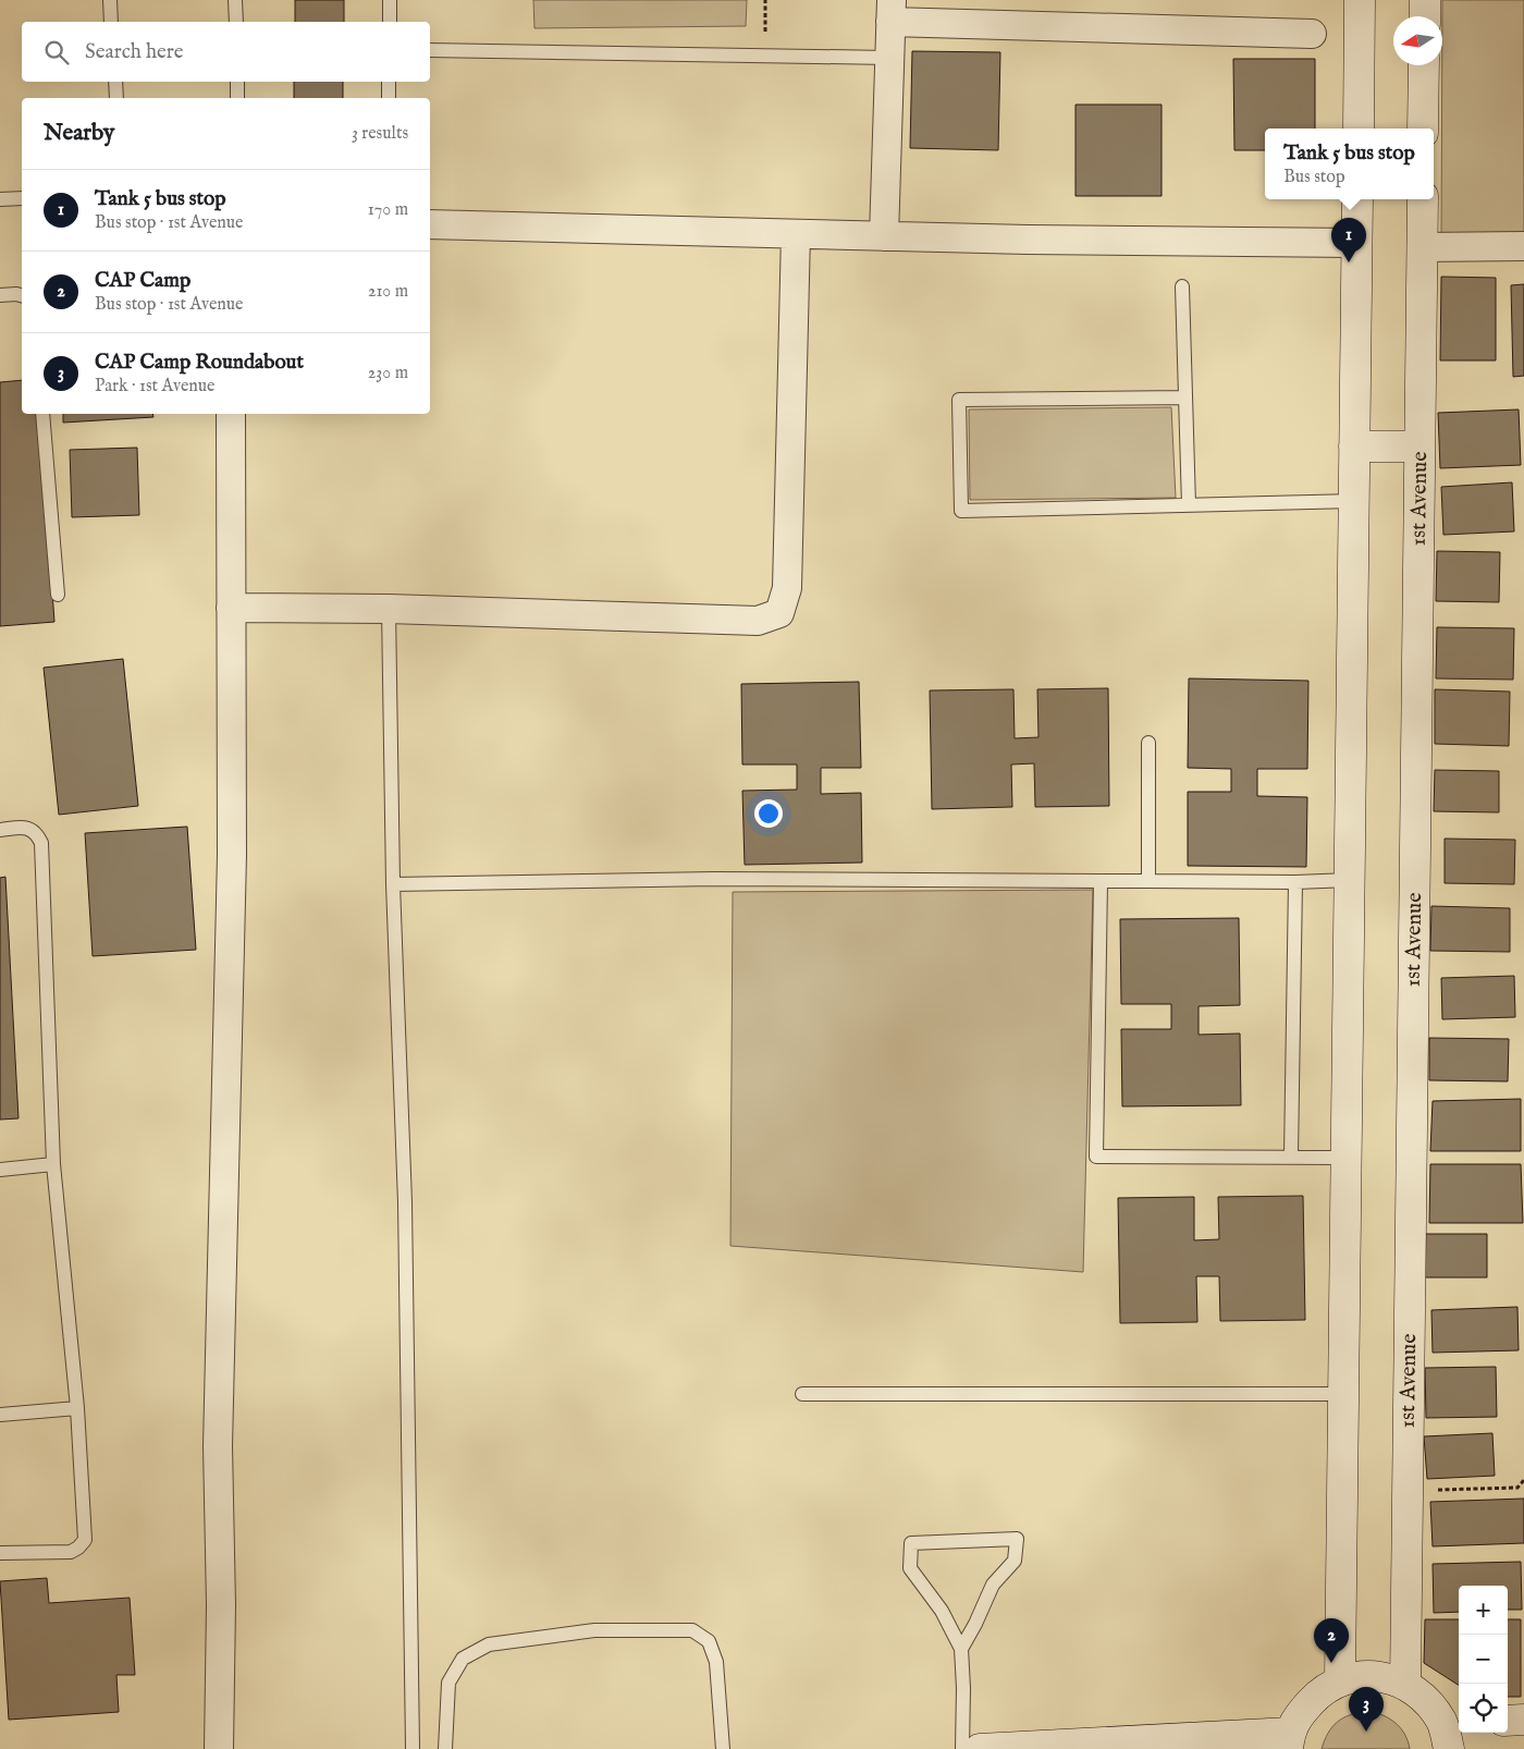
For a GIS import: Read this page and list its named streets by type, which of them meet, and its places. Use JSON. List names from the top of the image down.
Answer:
{
  "streets": {
    "main road": ["1st Avenue"]
  },
  "north": "left",
  "page": {
    "search": "Search here",
    "heading": ["Nearby", "3 results"],
    "popup": ["Tank 5 bus stop", "Bus stop"],
    "list": [
      {
        "mark": "1",
        "name": "Tank 5 bus stop",
        "note": "Bus stop · 1st Avenue",
        "value": "170 m"
      },
      {
        "mark": "2",
        "name": "CAP Camp",
        "note": "Bus stop · 1st Avenue",
        "value": "210 m"
      },
      {
        "mark": "3",
        "name": "CAP Camp Roundabout",
        "note": "Park · 1st Avenue",
        "value": "230 m"
      }
    ],
    "pins": ["1", "2", "3"],
    "map_buttons": ["+", "−"]
  }
}
